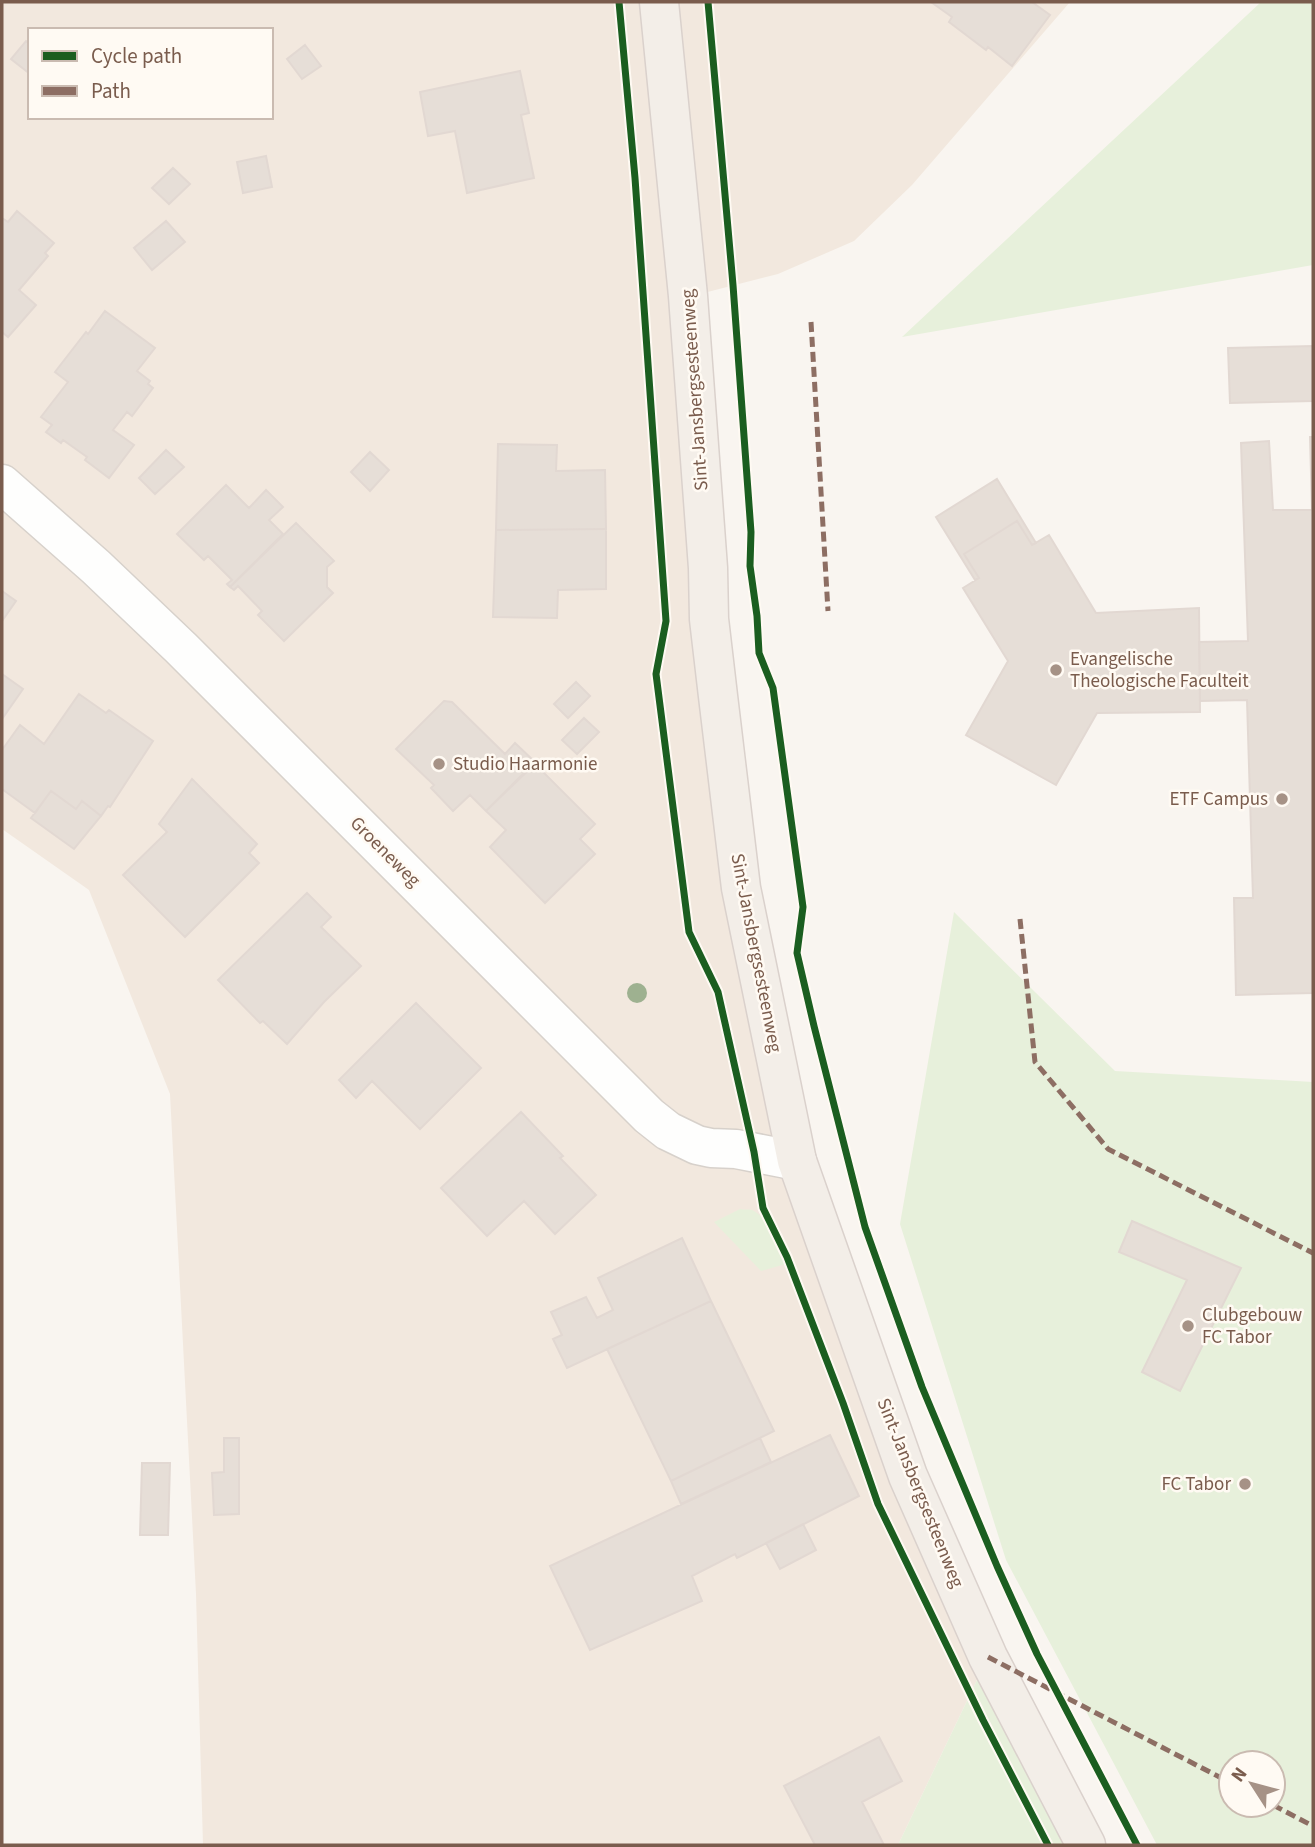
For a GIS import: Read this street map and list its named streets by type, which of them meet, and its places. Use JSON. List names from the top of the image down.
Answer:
{
  "streets": {
    "main road": ["Sint-Jansbergsesteenweg"],
    "street": ["Groeneweg"]
  },
  "crossings": [
    ["Sint-Jansbergsesteenweg", "Groeneweg"]
  ],
  "places": [
    "Evangelische Theologische Faculteit",
    "Studio Haarmonie",
    "ETF Campus",
    "Clubgebouw FC Tabor",
    "FC Tabor"
  ],
  "legend": ["Cycle path", "Path"],
  "north": "top left"
}
